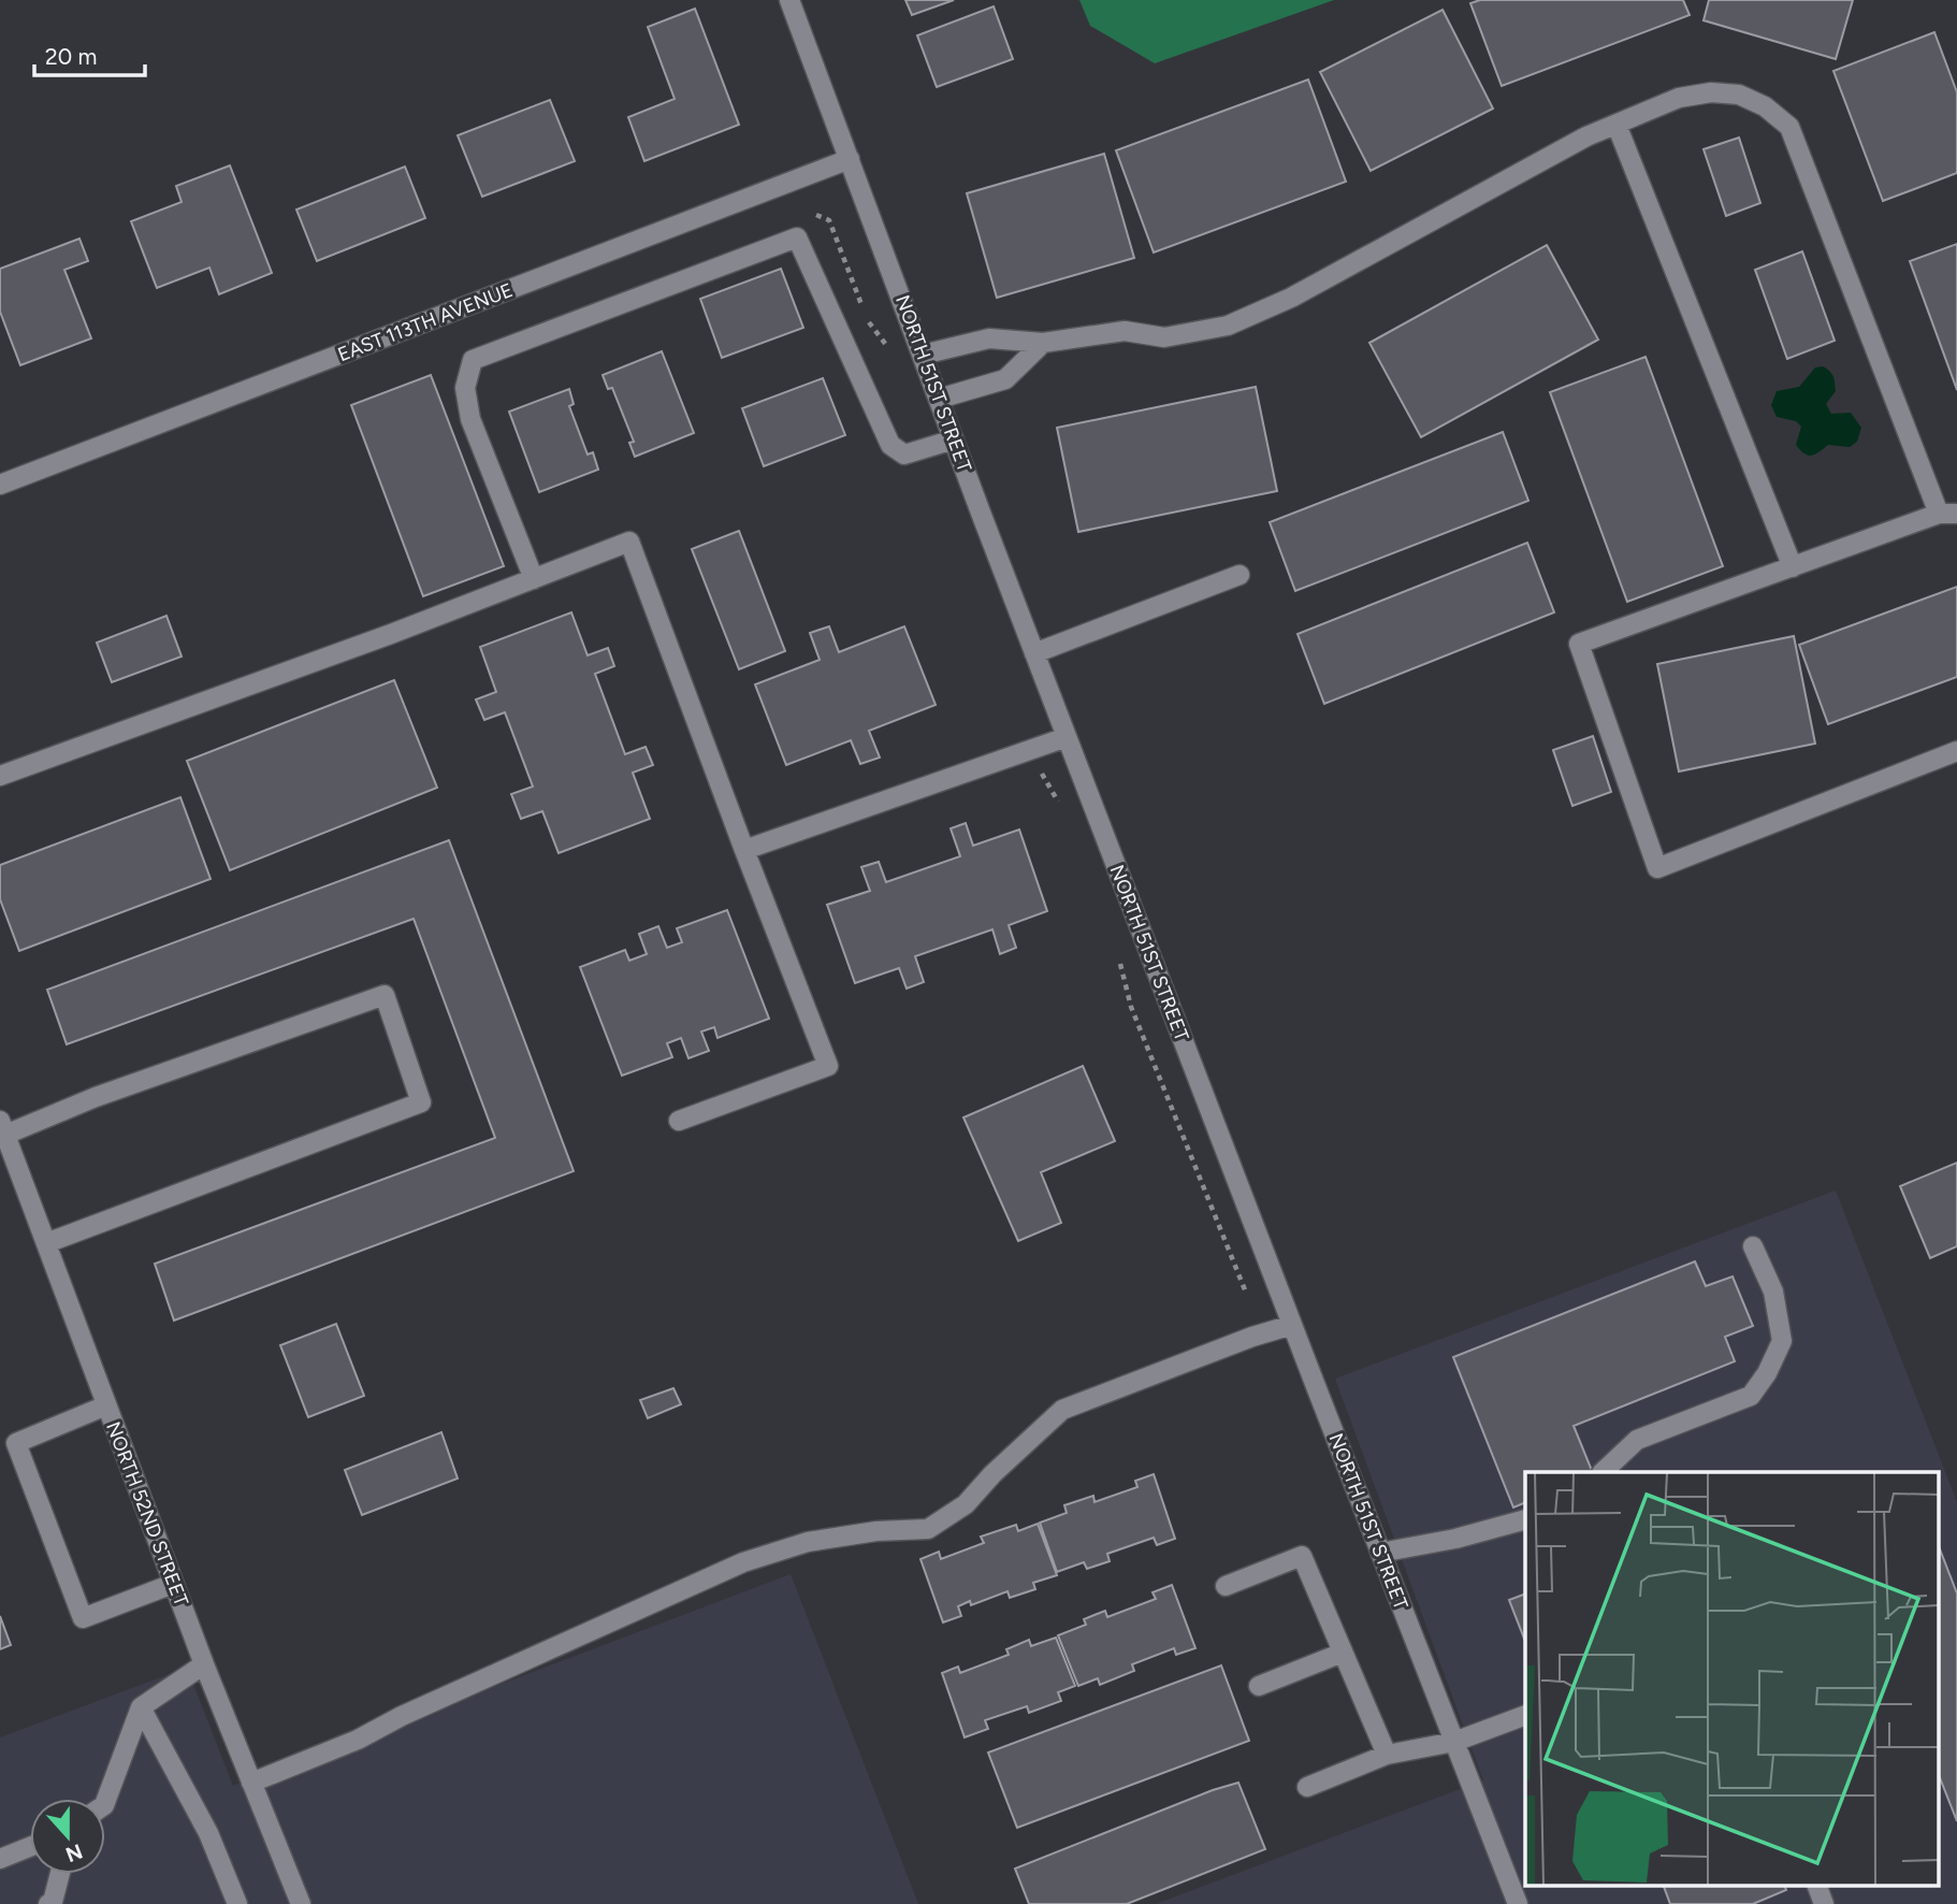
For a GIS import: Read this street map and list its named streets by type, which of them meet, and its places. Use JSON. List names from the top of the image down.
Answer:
{
  "streets": {
    "street": ["EAST 113TH AVENUE", "NORTH 51ST STREET", "NORTH 52ND STREET"]
  },
  "crossings": [
    ["EAST 113TH AVENUE", "NORTH 51ST STREET"]
  ],
  "scale_bar": "20 m",
  "north": "bottom"
}
